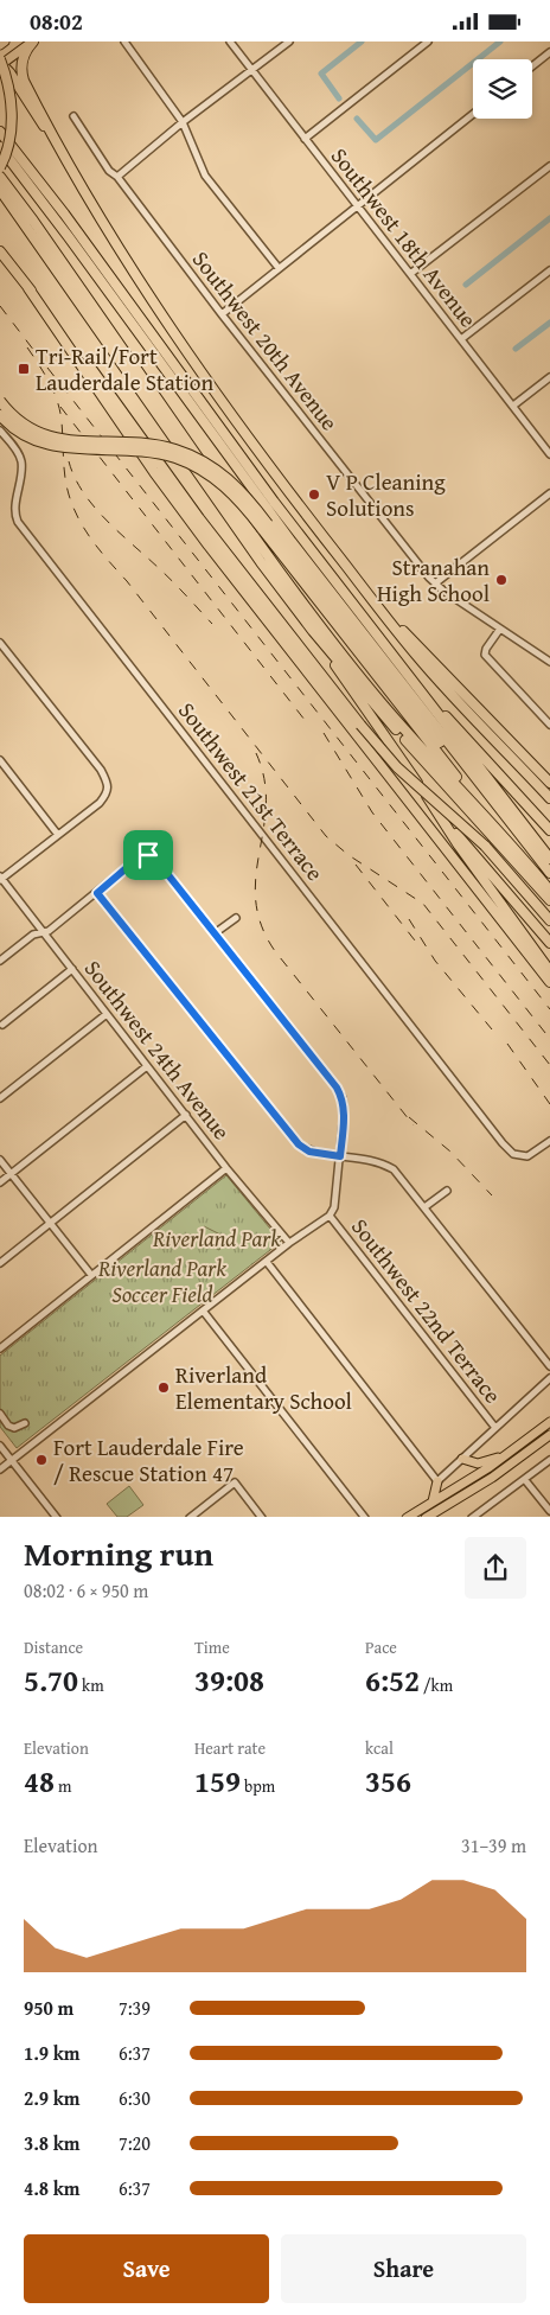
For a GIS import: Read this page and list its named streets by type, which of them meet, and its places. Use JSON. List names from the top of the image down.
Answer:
{
  "streets": {
    "street": [
      "Southwest 18th Avenue",
      "Southwest 20th Avenue",
      "Southwest 21st Terrace",
      "Southwest 24th Avenue",
      "Southwest 22nd Terrace"
    ]
  },
  "parks": ["Riverland Park", "Riverland Park Soccer Field"],
  "places": {
    "transit": ["Tri-Rail/Fort Lauderdale Station"],
    "other": [
      "V P Cleaning Solutions",
      "Stranahan High School",
      "Riverland Elementary School",
      "Fort Lauderdale Fire / Rescue Station 47"
    ]
  },
  "page": {
    "status": "08:02",
    "heading": ["Morning run", "08:02 · 6 × 950 m"],
    "stats": [
      ["Distance", "5.70 km"],
      ["Time", "39:08"],
      ["Pace", "6:52 /km"],
      ["Elevation", "48 m"],
      ["Heart rate", "159 bpm"],
      ["kcal", "356"]
    ],
    "chart": ["Elevation", "31–39 m"],
    "list": [
      {
        "name": "950 m",
        "note": "7:39"
      },
      {
        "name": "1.9 km",
        "note": "6:37"
      },
      {
        "name": "2.9 km",
        "note": "6:30"
      },
      {
        "name": "3.8 km",
        "note": "7:20"
      },
      {
        "name": "4.8 km",
        "note": "6:37"
      }
    ],
    "buttons": ["Save", "Share"]
  }
}
